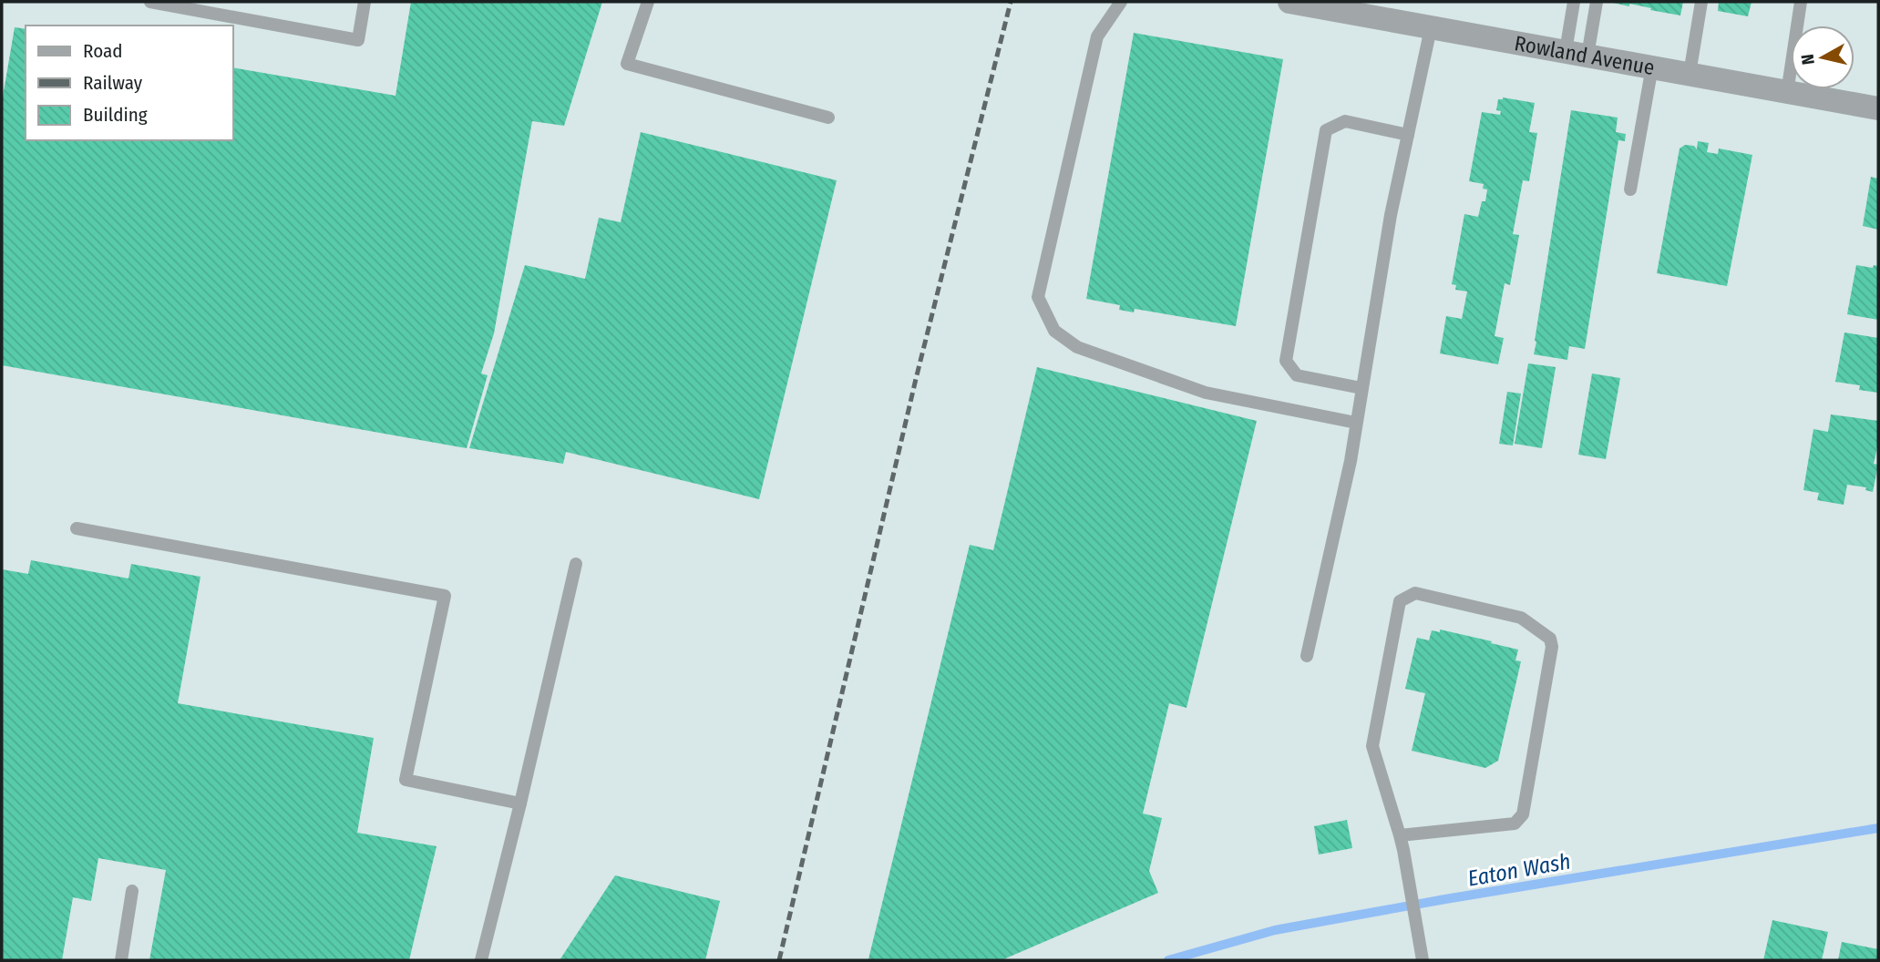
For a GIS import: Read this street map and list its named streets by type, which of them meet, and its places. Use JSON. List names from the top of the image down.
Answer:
{
  "streets": {
    "street": ["Rowland Avenue"]
  },
  "water": ["Eaton Wash"],
  "legend": ["Road", "Railway", "Building"],
  "north": "left"
}
